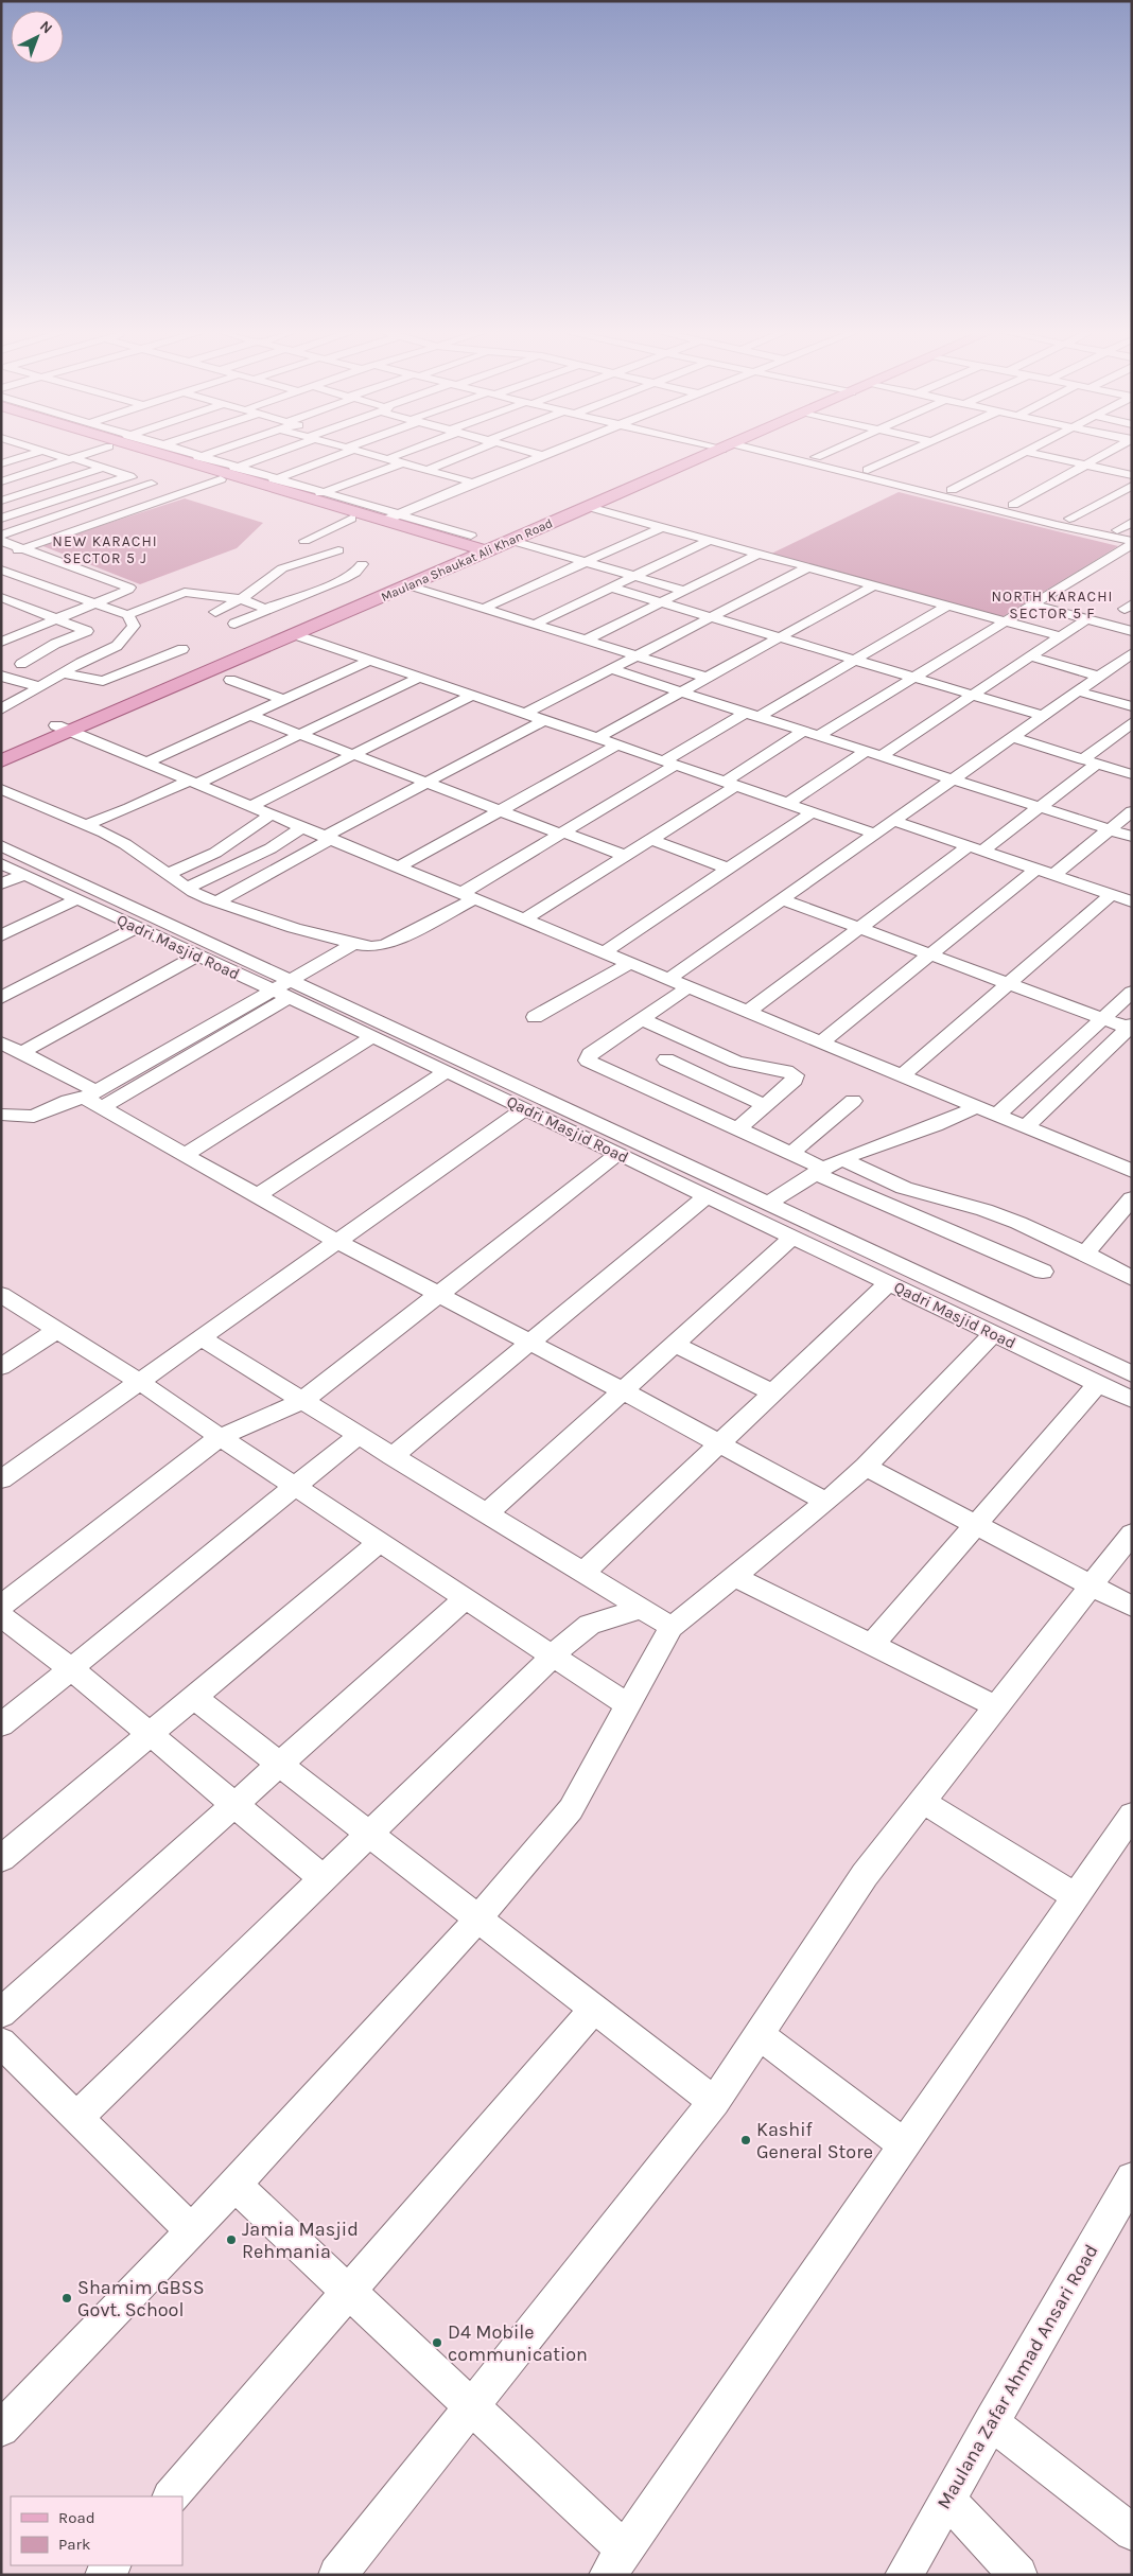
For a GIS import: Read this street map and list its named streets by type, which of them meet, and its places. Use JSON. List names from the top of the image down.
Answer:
{
  "streets": {
    "main road": ["Maulana Shaukat Ali Khan Road"],
    "street": ["Qadri Masjid Road", "Maulana Zafar Ahmad Ansari Road"]
  },
  "districts": ["NEW KARACHI SECTOR 5 J", "NORTH KARACHI SECTOR 5 F"],
  "places": [
    "Kashif General Store",
    "Jamia Masjid Rehmania",
    "Shamim GBSS Govt. School",
    "D4 Mobile communication"
  ],
  "legend": ["Road", "Park"],
  "north": "top right"
}
